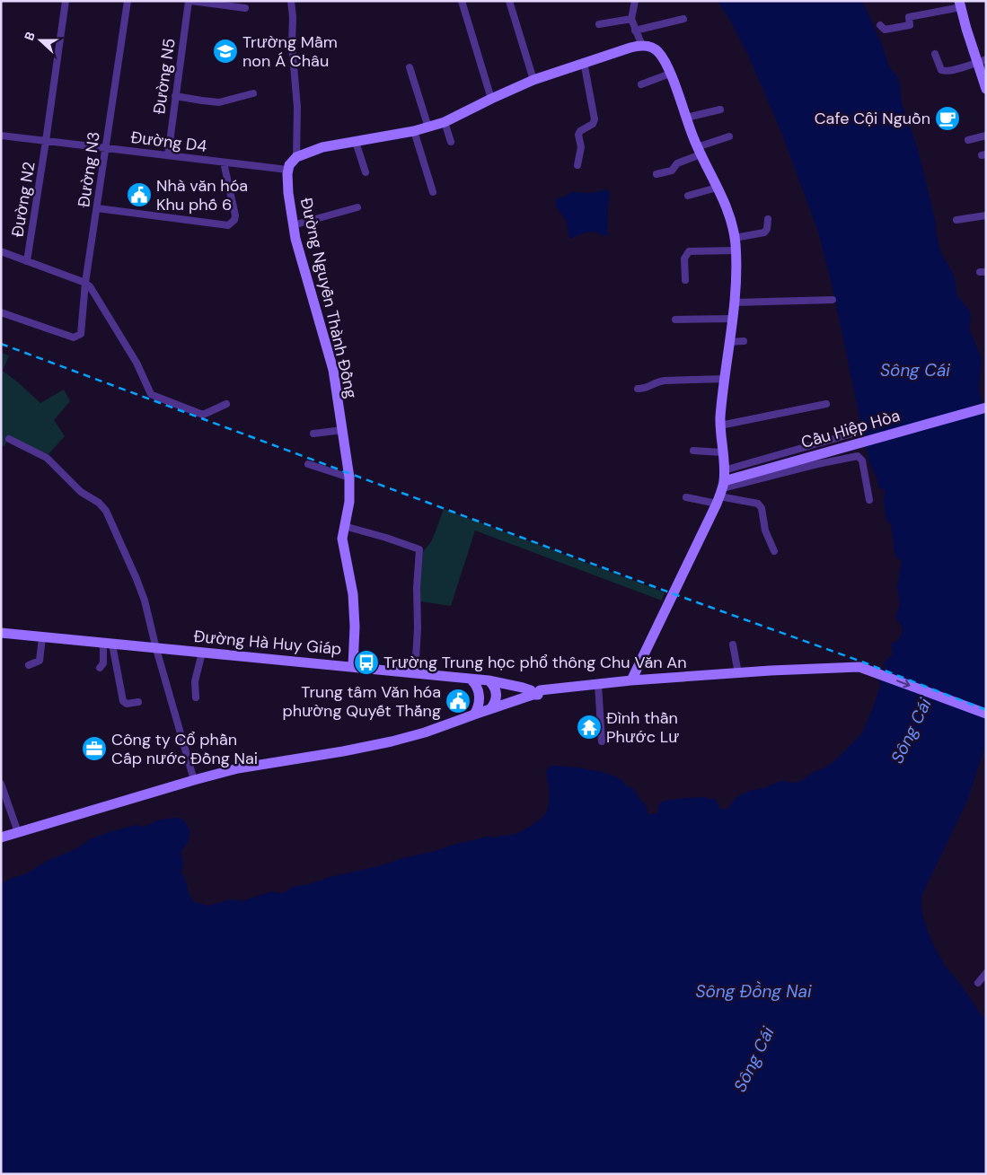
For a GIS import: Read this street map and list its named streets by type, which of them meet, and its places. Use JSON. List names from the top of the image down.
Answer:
{
  "streets": {
    "main road": ["Đường Nguyễn Thành Đồng", "Cầu Hiệp Hòa", "Đường Hà Huy Giáp"],
    "street": [
      "Đường N5",
      "Đường D4",
      "Đường N3",
      "Đường N2"
    ]
  },
  "crossings": [
    ["Đường N5", "Đường D4"],
    ["Đường D4", "Đường N3"],
    ["Đường D4", "Đường N2"],
    ["Đường D4", "Đường Nguyễn Thành Đồng"],
    ["Đường Nguyễn Thành Đồng", "Đường Hà Huy Giáp"]
  ],
  "water": ["Sông Cái", "Sông Đồng Nai"],
  "places": {
    "school or university": ["Trường Mầm non Á Châu"],
    "cafe": ["Cafe Cội Nguồn"],
    "public building": ["Nhà văn hóa Khu phố 6", "Trung tâm Văn hóa phường Quyết Thắng"],
    "bus stop": ["Trường Trung học phổ thông Chu Văn An"],
    "temple": ["Đình thần Phước Lư"],
    "office": ["Công ty Cổ phần Cấp nước Đồng Nai"]
  },
  "north": "left"
}
